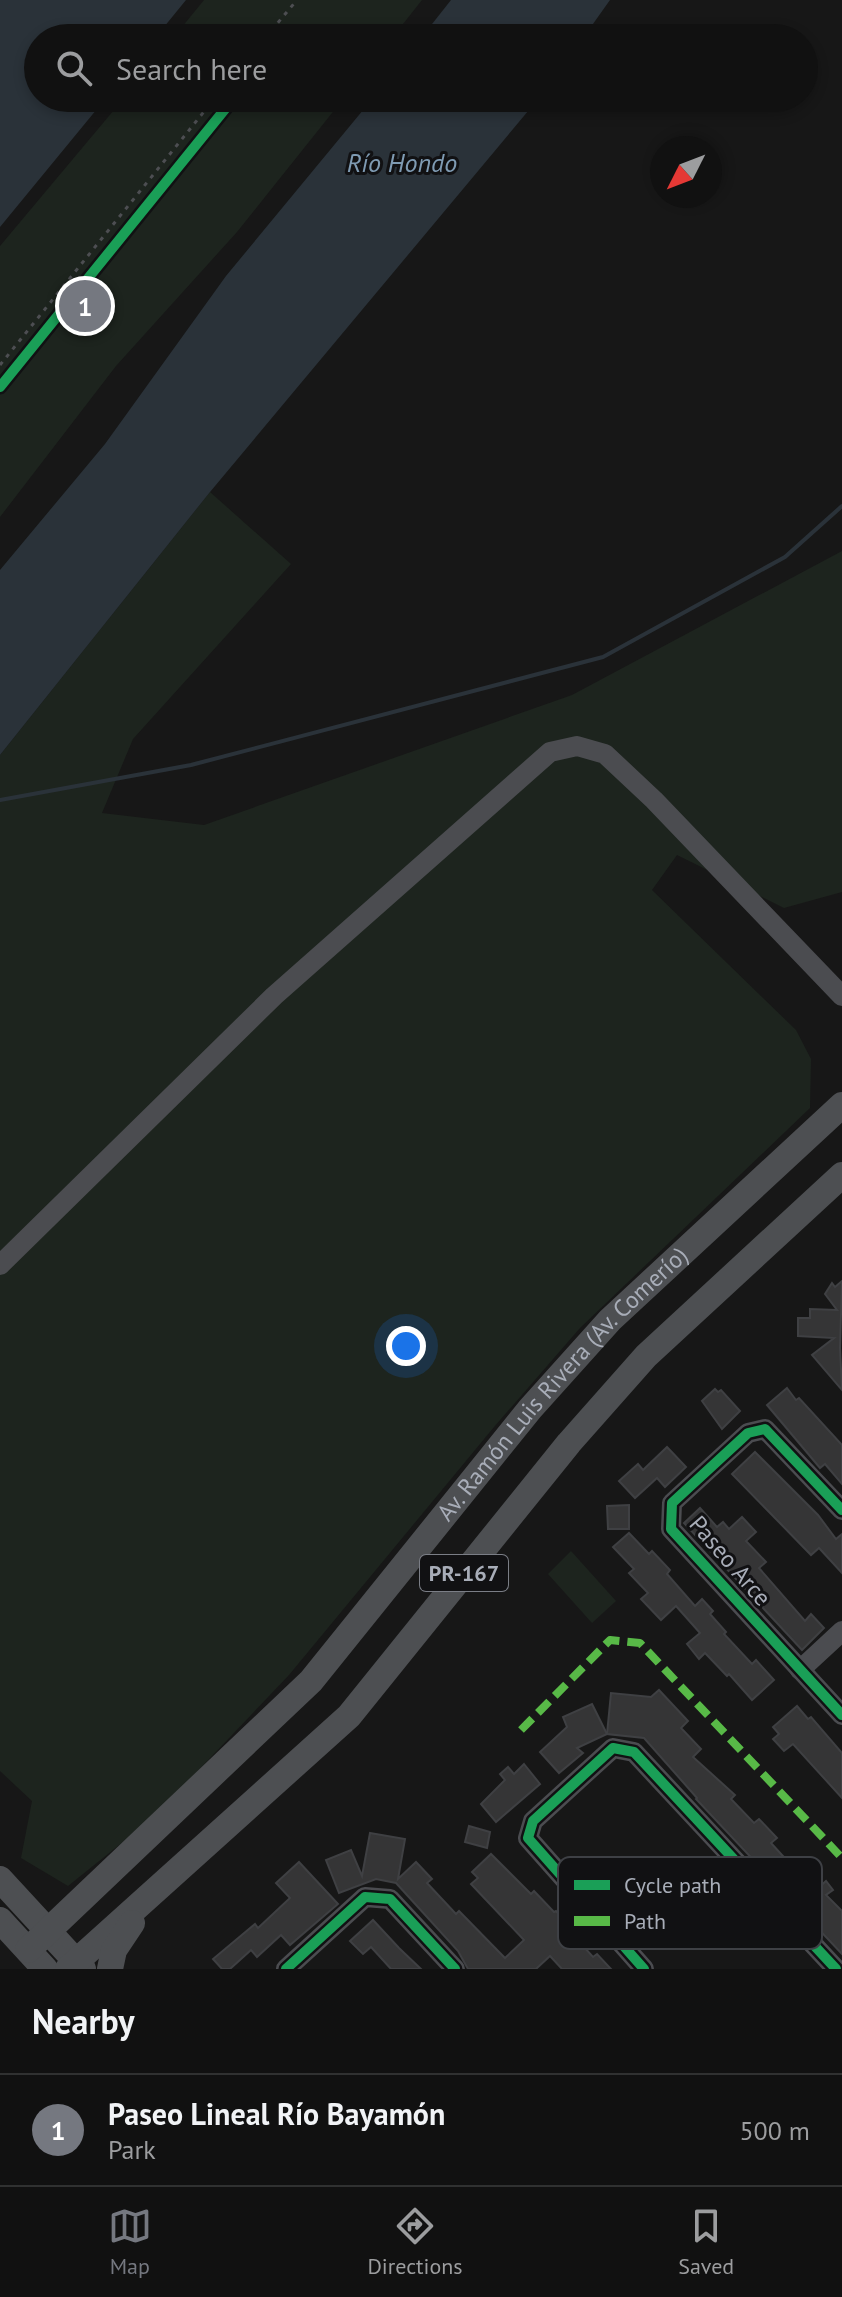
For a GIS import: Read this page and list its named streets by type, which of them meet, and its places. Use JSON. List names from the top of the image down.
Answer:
{
  "streets": {
    "main road": ["Av. Ramón Luis Rivera (Av. Comerío)", "PR-167"],
    "street": ["Paseo Arce"]
  },
  "water": ["Río Hondo"],
  "legend": ["Cycle path", "Path"],
  "north": "bottom left",
  "page": {
    "search": "Search here",
    "pins": "1",
    "heading": "Nearby",
    "list": [
      {
        "mark": "1",
        "name": "Paseo Lineal Río Bayamón",
        "note": "Park",
        "value": "500 m"
      }
    ],
    "nav": ["Map", "Directions", "Saved"]
  }
}
